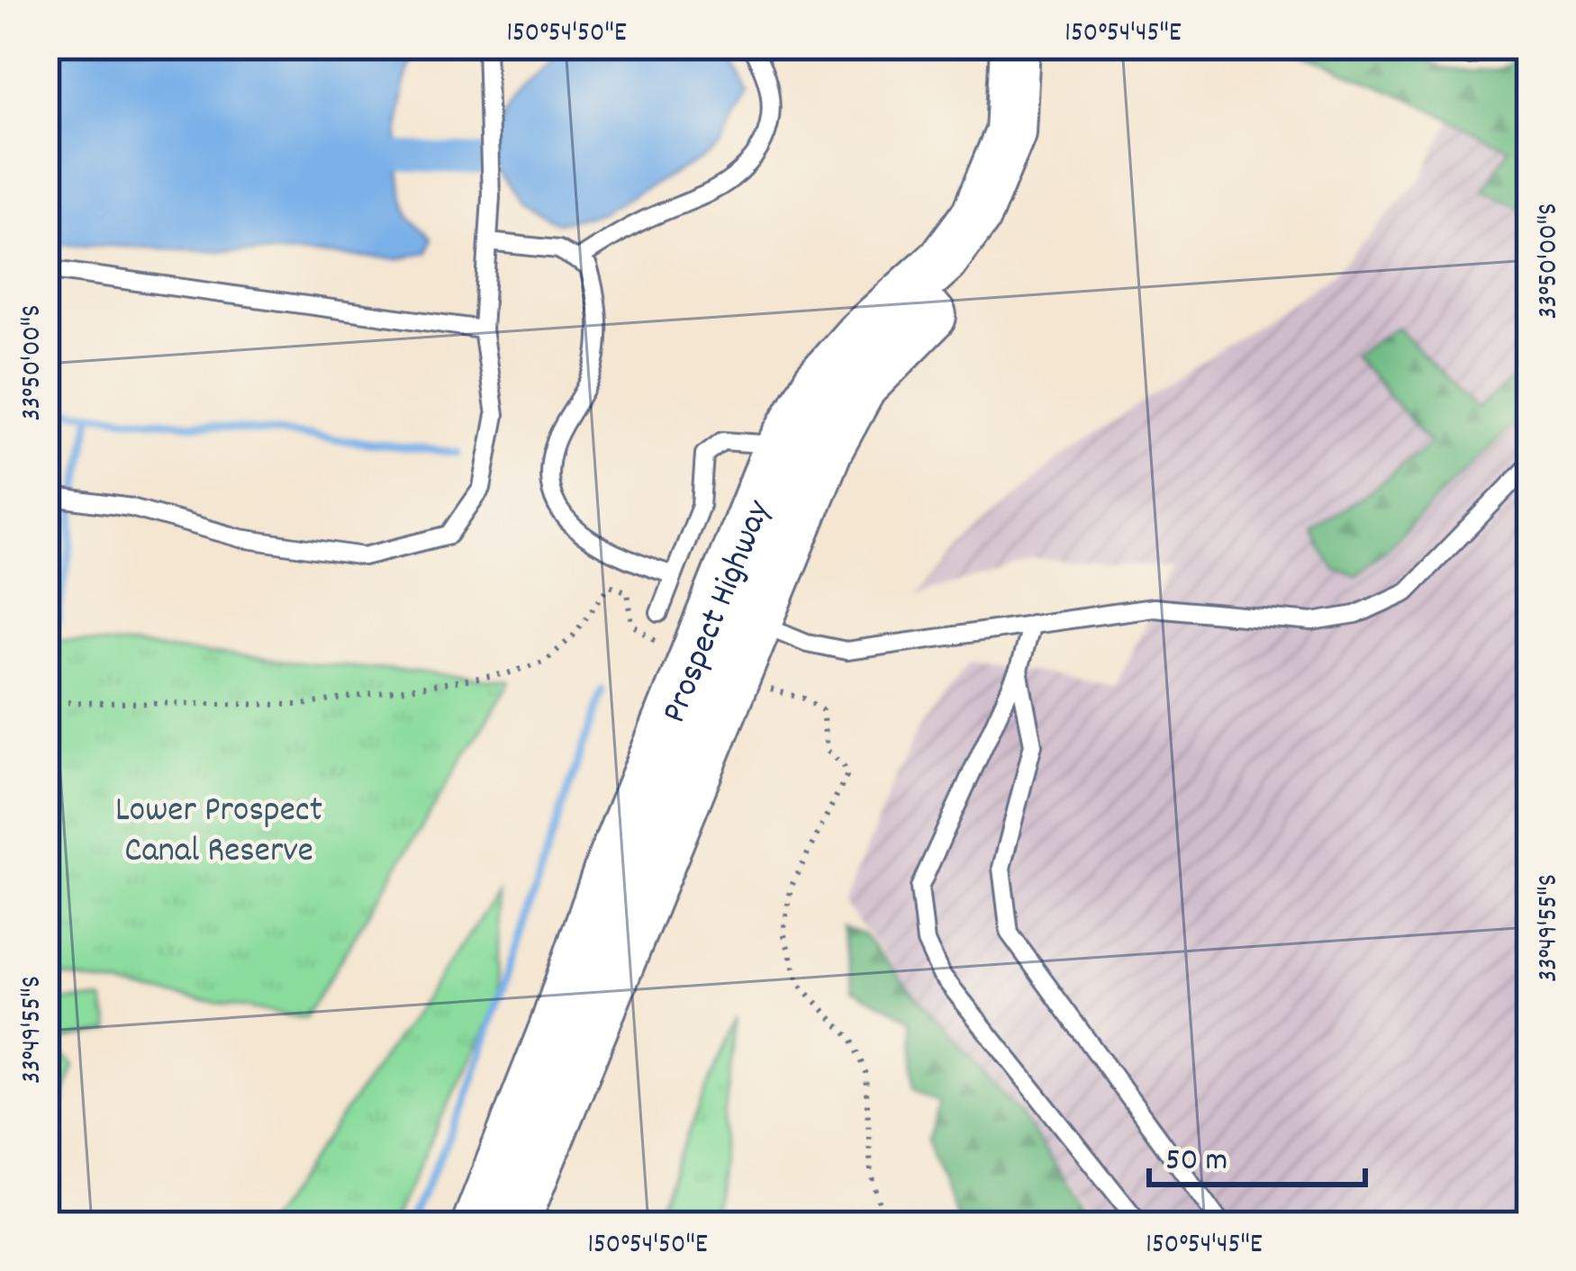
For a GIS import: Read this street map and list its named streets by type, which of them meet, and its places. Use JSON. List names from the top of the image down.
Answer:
{
  "streets": {
    "main road": ["Prospect Highway"]
  },
  "parks": ["Lower Prospect Canal Reserve"],
  "scale_bar": "50 m",
  "coordinates": [
    "150°54'50\"E",
    "150°54'45\"E",
    "33°50'00\"S",
    "33°49'55\"S"
  ]
}
